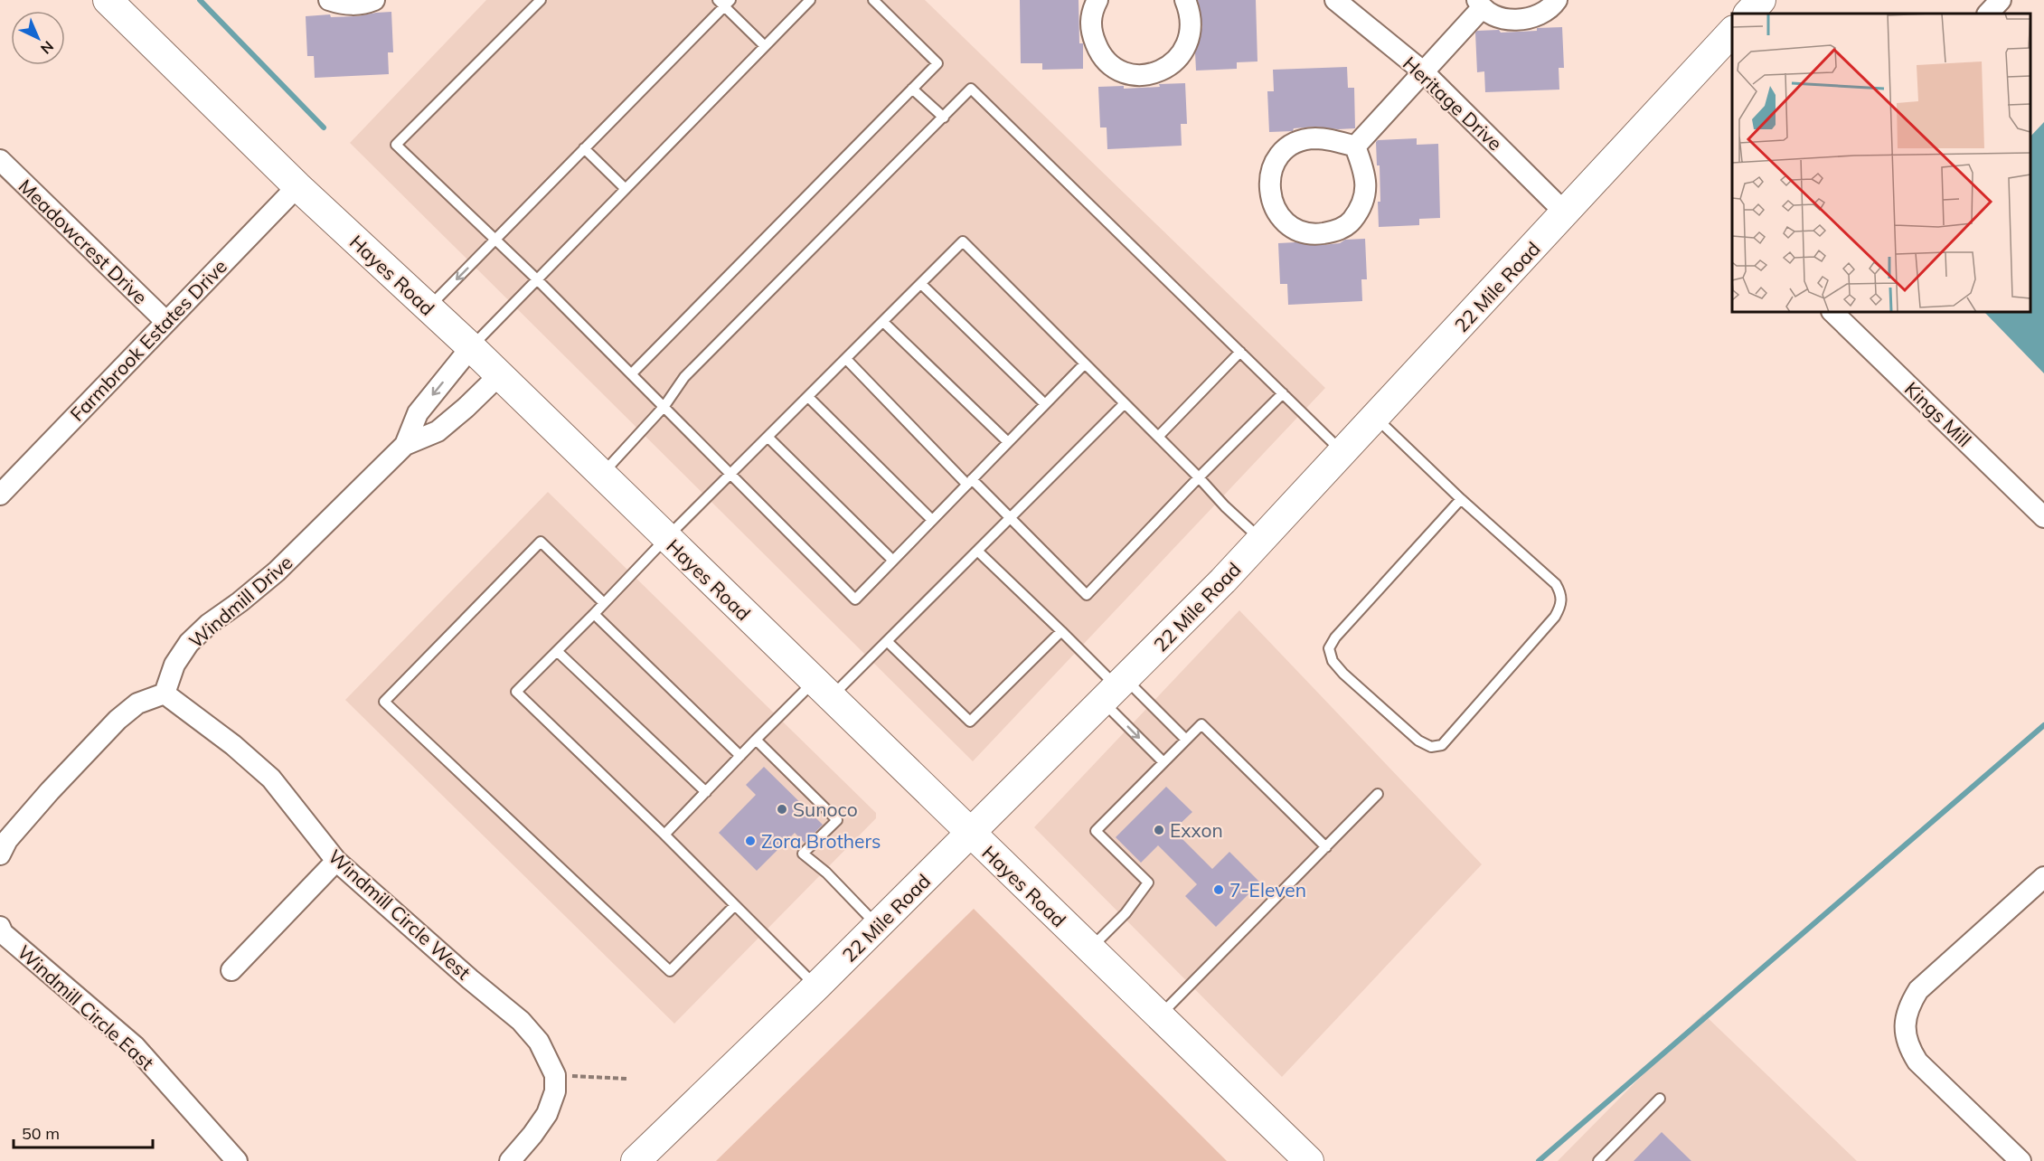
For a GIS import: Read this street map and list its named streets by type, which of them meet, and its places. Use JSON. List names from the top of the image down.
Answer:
{
  "streets": {
    "main road": ["Hayes Road", "22 Mile Road"],
    "street": [
      "Heritage Drive",
      "Meadowcrest Drive",
      "Farmbrook Estates Drive",
      "Kings Mill",
      "Windmill Drive",
      "Windmill Circle West",
      "Windmill Circle East"
    ]
  },
  "crossings": [
    ["Heritage Drive", "22 Mile Road"],
    ["Meadowcrest Drive", "Farmbrook Estates Drive"],
    ["Hayes Road", "22 Mile Road"],
    ["Hayes Road", "Farmbrook Estates Drive"],
    ["Hayes Road", "Windmill Drive"],
    ["Windmill Drive", "Windmill Circle West"]
  ],
  "places": [
    "Sunoco",
    "Exxon",
    "Zora Brothers",
    "7-Eleven"
  ],
  "scale_bar": "50 m",
  "north": "bottom right"
}
